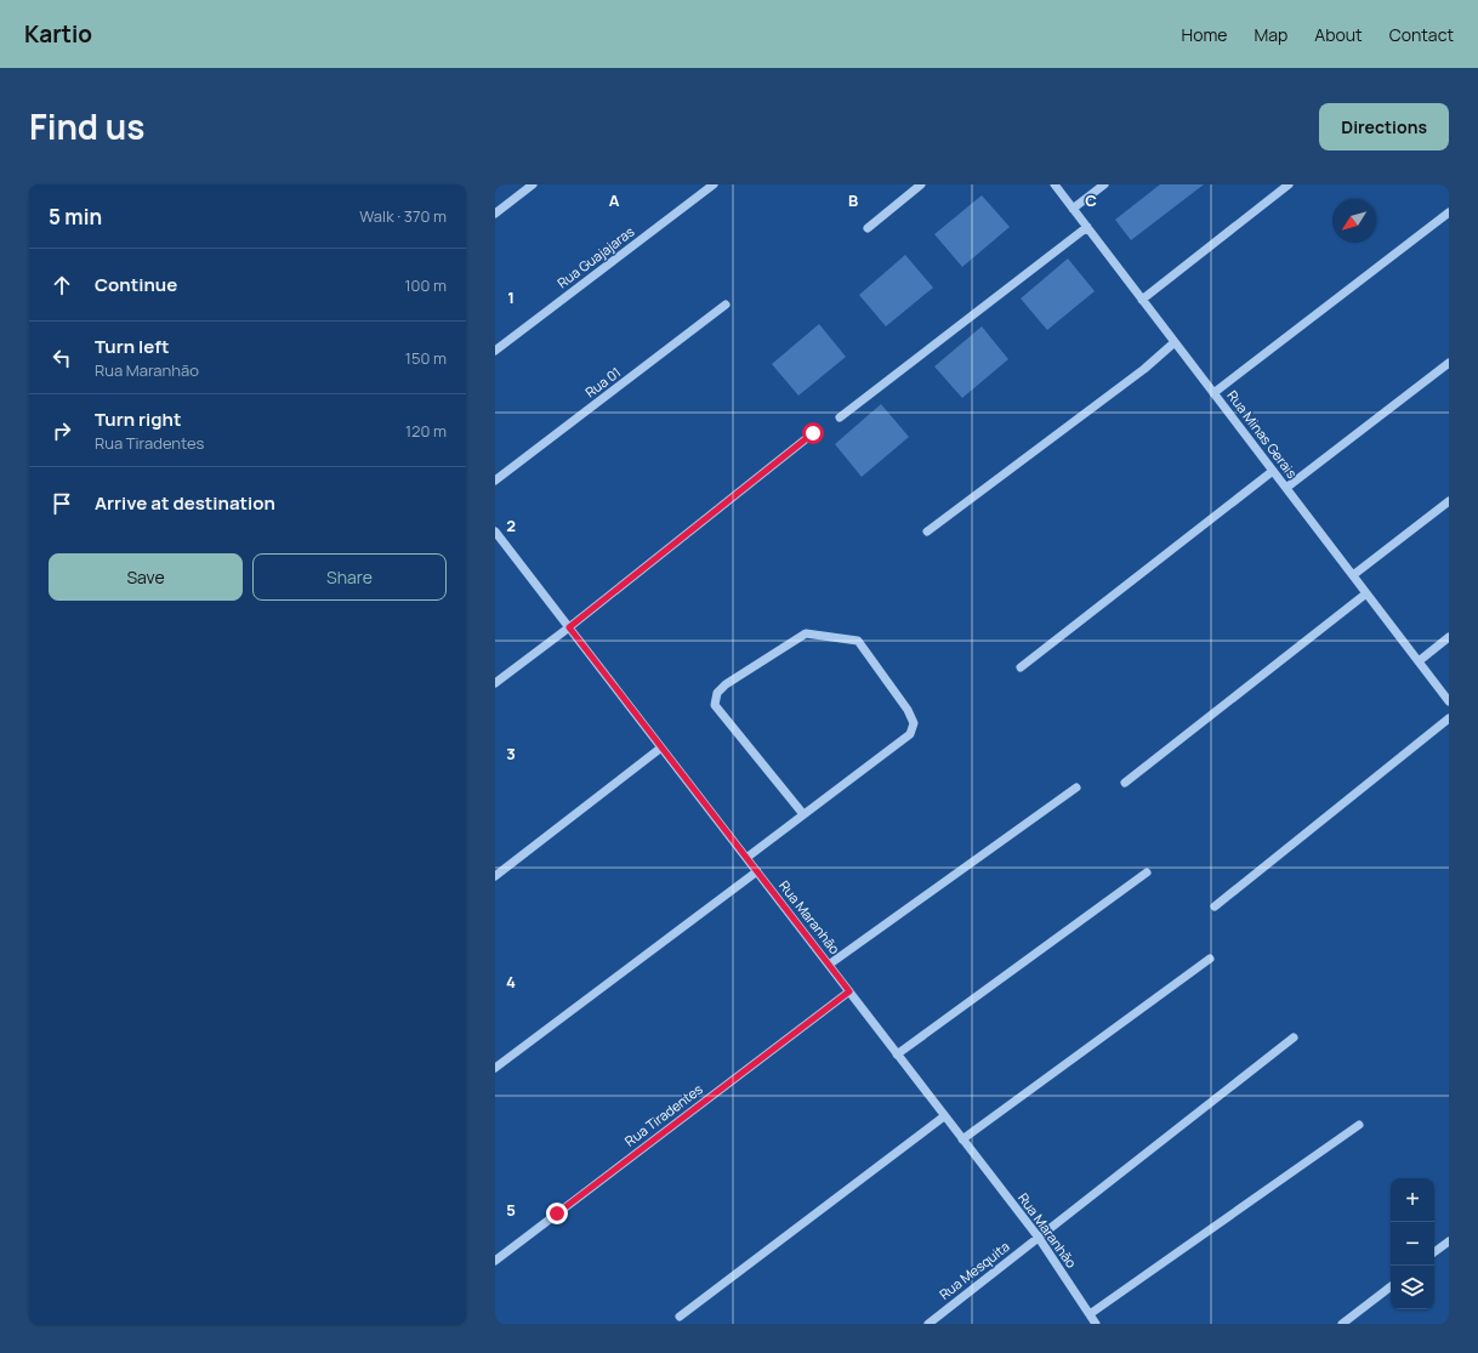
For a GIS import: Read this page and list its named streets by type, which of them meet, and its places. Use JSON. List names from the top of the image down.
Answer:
{
  "streets": {
    "street": [
      "Rua Guajajaras",
      "Rua 01",
      "Rua Minas Gerais",
      "Rua Maranhão",
      "Rua Tiradentes",
      "Rua Mesquita"
    ]
  },
  "crossings": [
    ["Rua Maranhão", "Rua Tiradentes"],
    ["Rua Maranhão", "Rua Mesquita"]
  ],
  "north": "bottom left",
  "page": {
    "header": "Kartio",
    "nav": [
      "Home",
      "Map",
      "About",
      "Contact"
    ],
    "title": "Find us",
    "buttons": [
      "Directions",
      ["Save", "Share"]
    ],
    "heading": ["5 min", "Walk · 370 m"],
    "list": [
      ["Continue", "100 m"],
      ["Turn left", "Rua Maranhão", "150 m"],
      ["Turn right", "Rua Tiradentes", "120 m"],
      "Arrive at destination"
    ],
    "map_buttons": ["+", "−"]
  },
  "grid": {
    "columns": ["A", "B", "C"],
    "rows": [
      "1",
      "2",
      "3",
      "4",
      "5"
    ]
  }
}
